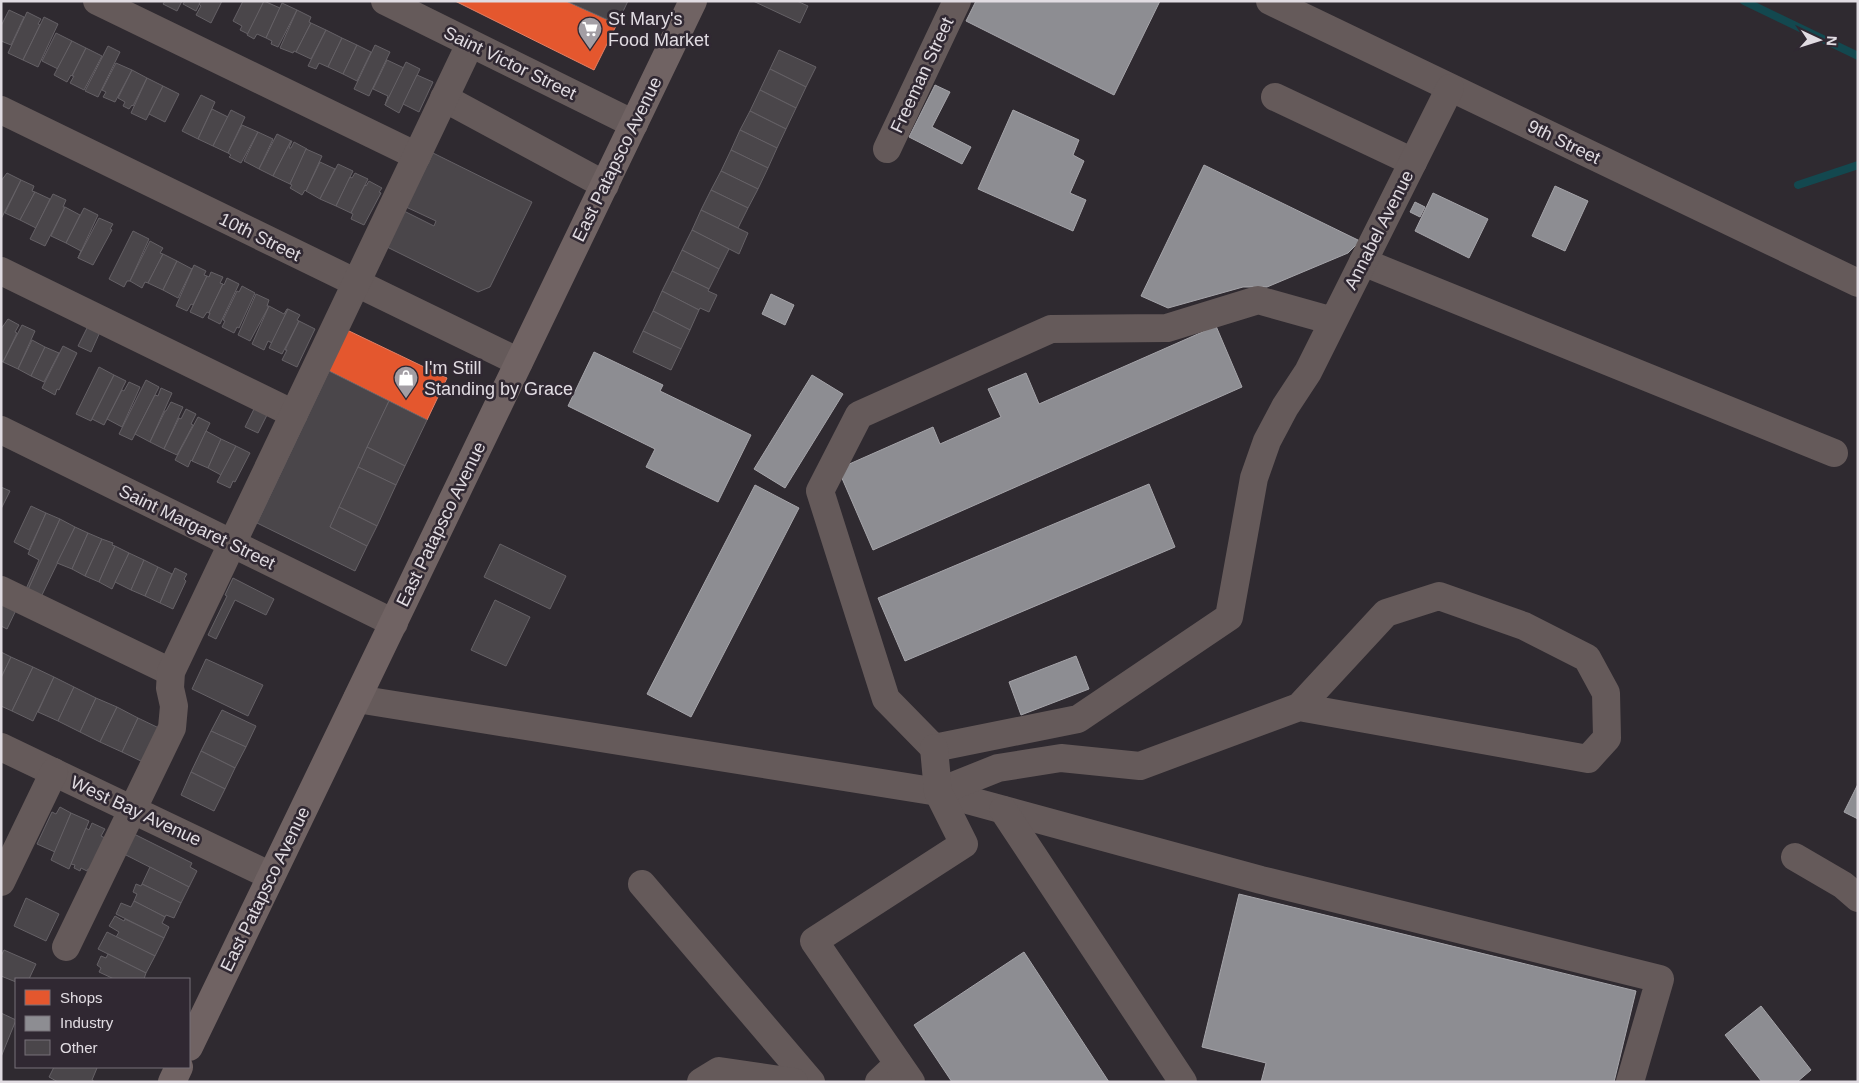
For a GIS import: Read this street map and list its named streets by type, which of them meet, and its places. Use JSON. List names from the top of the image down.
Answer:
{
  "streets": {
    "main road": ["East Patapsco Avenue"],
    "street": [
      "Saint Victor Street",
      "Freeman Street",
      "9th Street",
      "Annabel Avenue",
      "10th Street",
      "Saint Margaret Street",
      "West Bay Avenue"
    ]
  },
  "crossings": [
    ["Saint Victor Street", "East Patapsco Avenue"],
    ["9th Street", "Annabel Avenue"],
    ["East Patapsco Avenue", "10th Street"],
    ["East Patapsco Avenue", "Saint Margaret Street"],
    ["East Patapsco Avenue", "West Bay Avenue"]
  ],
  "places": {
    "supermarket": ["St Mary's Food Market"],
    "shop": ["I'm Still Standing by Grace"]
  },
  "legend": ["Shops", "Industry", "Other"],
  "north": "right"
}
